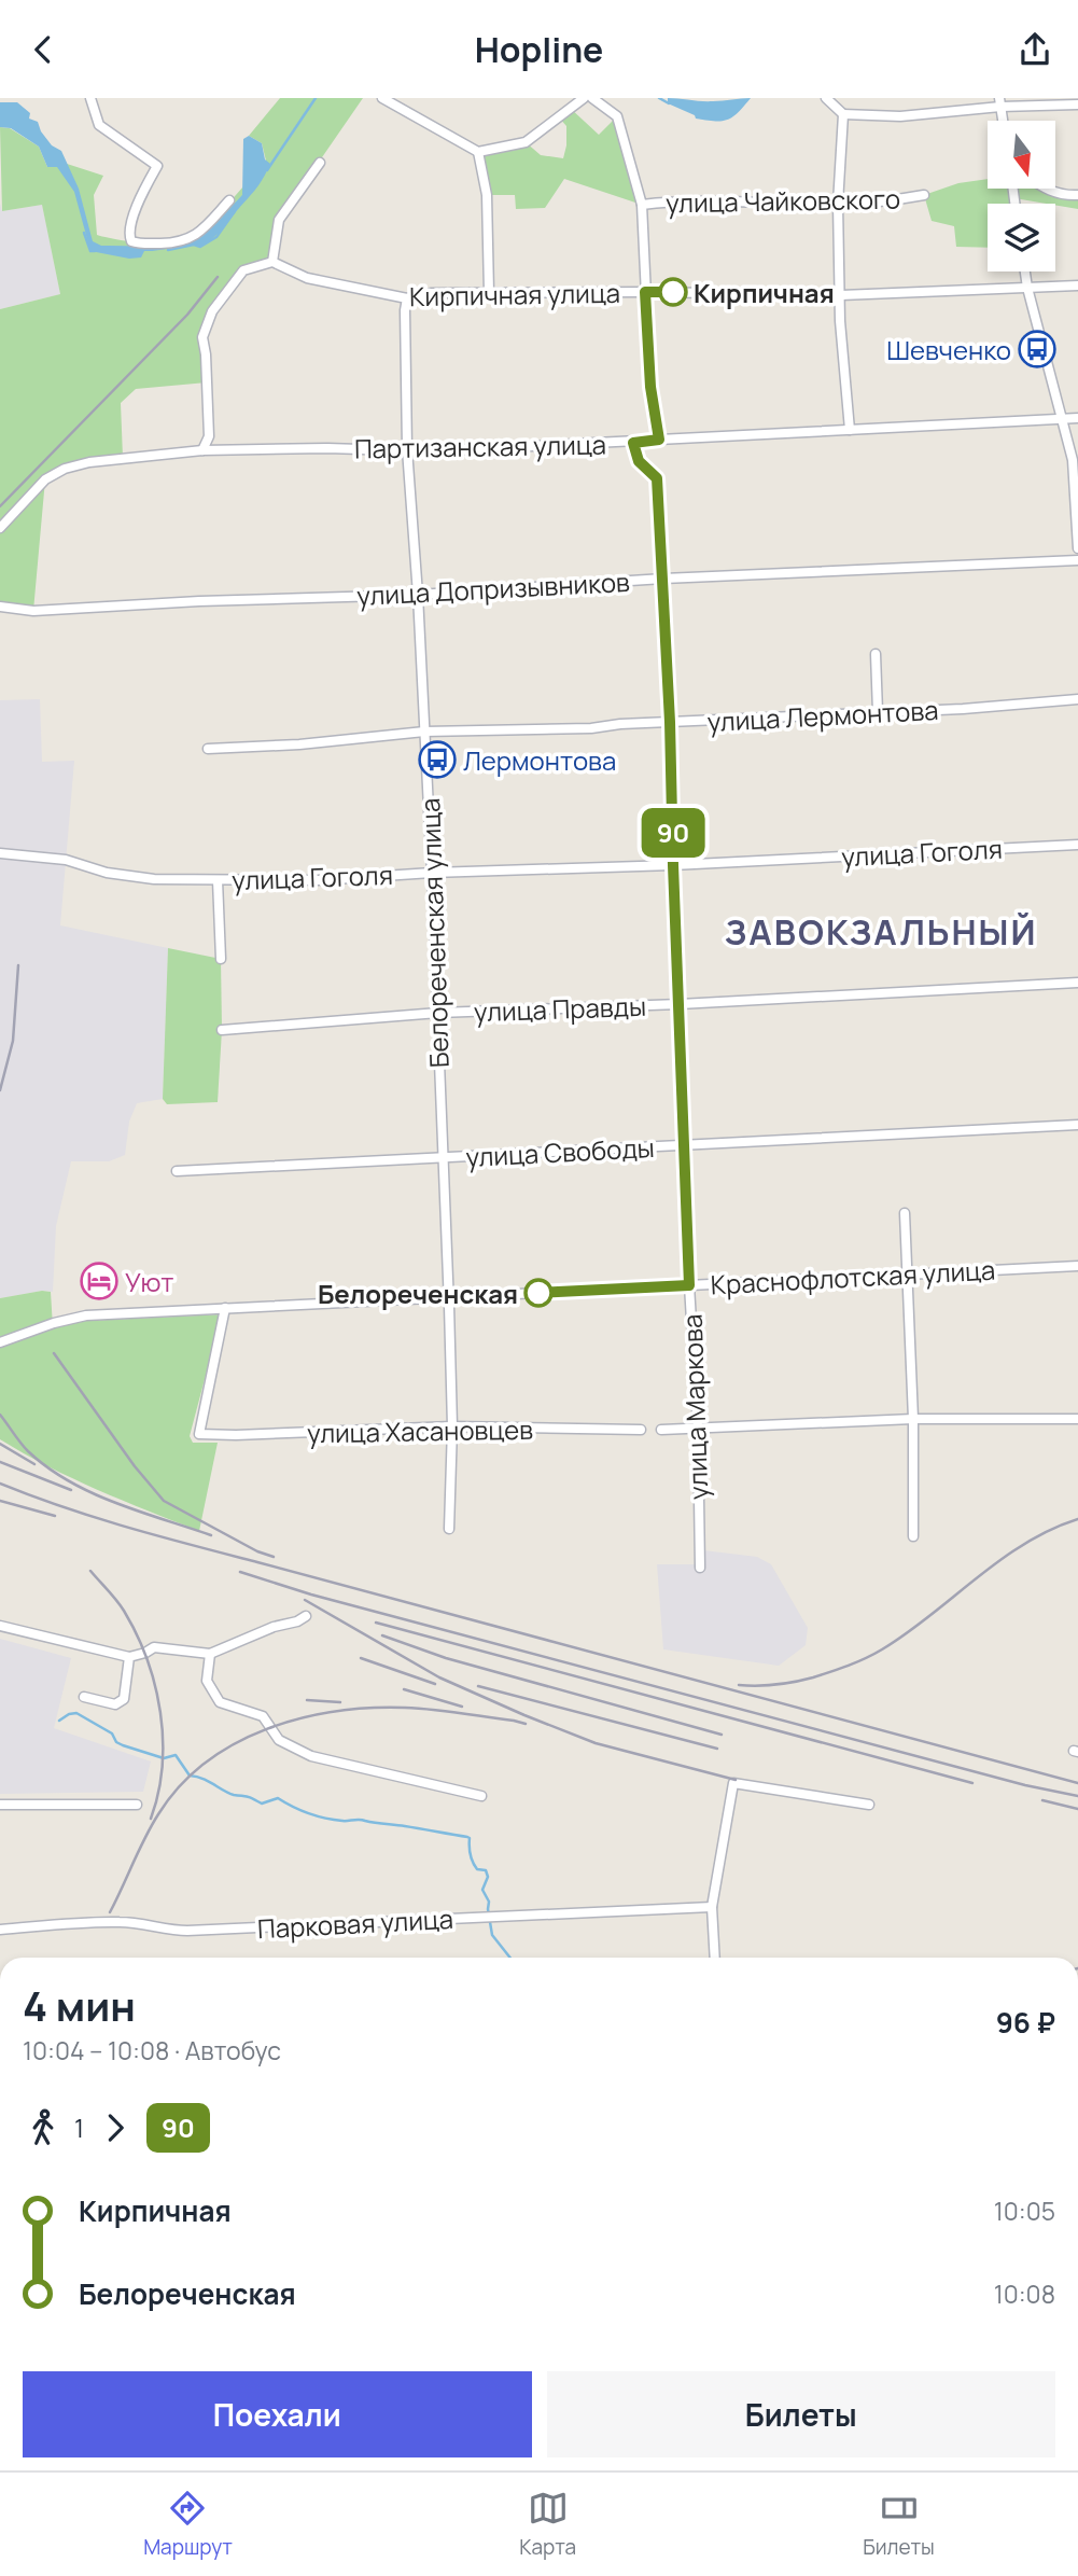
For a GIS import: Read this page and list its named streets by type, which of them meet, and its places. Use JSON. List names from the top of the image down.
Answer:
{
  "streets": {
    "street": [
      "улица Чайковского",
      "Кирпичная улица",
      "Партизанская улица",
      "улица Допризывников",
      "улица Лермонтова",
      "улица Гоголя",
      "Белореченская улица",
      "улица Правды",
      "улица Свободы",
      "Краснофлотская улица",
      "улица Маркова",
      "улица Хасановцев",
      "Парковая улица"
    ]
  },
  "crossings": [
    ["Кирпичная улица", "Белореченская улица"],
    ["Партизанская улица", "Белореченская улица"],
    ["Партизанская улица", "улица Маркова"],
    ["улица Допризывников", "Белореченская улица"],
    ["улица Допризывников", "улица Маркова"],
    ["улица Лермонтова", "Белореченская улица"],
    ["улица Лермонтова", "улица Маркова"],
    ["улица Гоголя", "Белореченская улица"],
    ["улица Гоголя", "улица Маркова"],
    ["Белореченская улица", "улица Правды"],
    ["Белореченская улица", "улица Свободы"],
    ["Белореченская улица", "Краснофлотская улица"],
    ["Белореченская улица", "улица Хасановцев"],
    ["улица Правды", "улица Маркова"],
    ["улица Свободы", "улица Маркова"],
    ["Краснофлотская улица", "улица Маркова"],
    ["Краснофлотская улица", "улица Хасановцев"]
  ],
  "districts": ["ЗАВОКЗАЛЬНЫЙ"],
  "places": {
    "other": ["Кирпичная", "Белореченская"],
    "bus stop": ["Шевченко", "Лермонтова"],
    "hotel": ["Уют"]
  },
  "lines": ["bus line 90"],
  "north": "bottom",
  "page": {
    "header": "Hopline",
    "on_map": "90",
    "heading": ["4 мин", "10:04 – 10:08 · Автобус", "96 ₽"],
    "legs": ["1", "90"],
    "list": [
      {
        "name": "Кирпичная",
        "value": "10:05"
      },
      {
        "name": "Белореченская",
        "value": "10:08"
      }
    ],
    "buttons": ["Поехали", "Билеты"],
    "tabs": ["Маршрут", "Карта", "Билеты"]
  }
}
